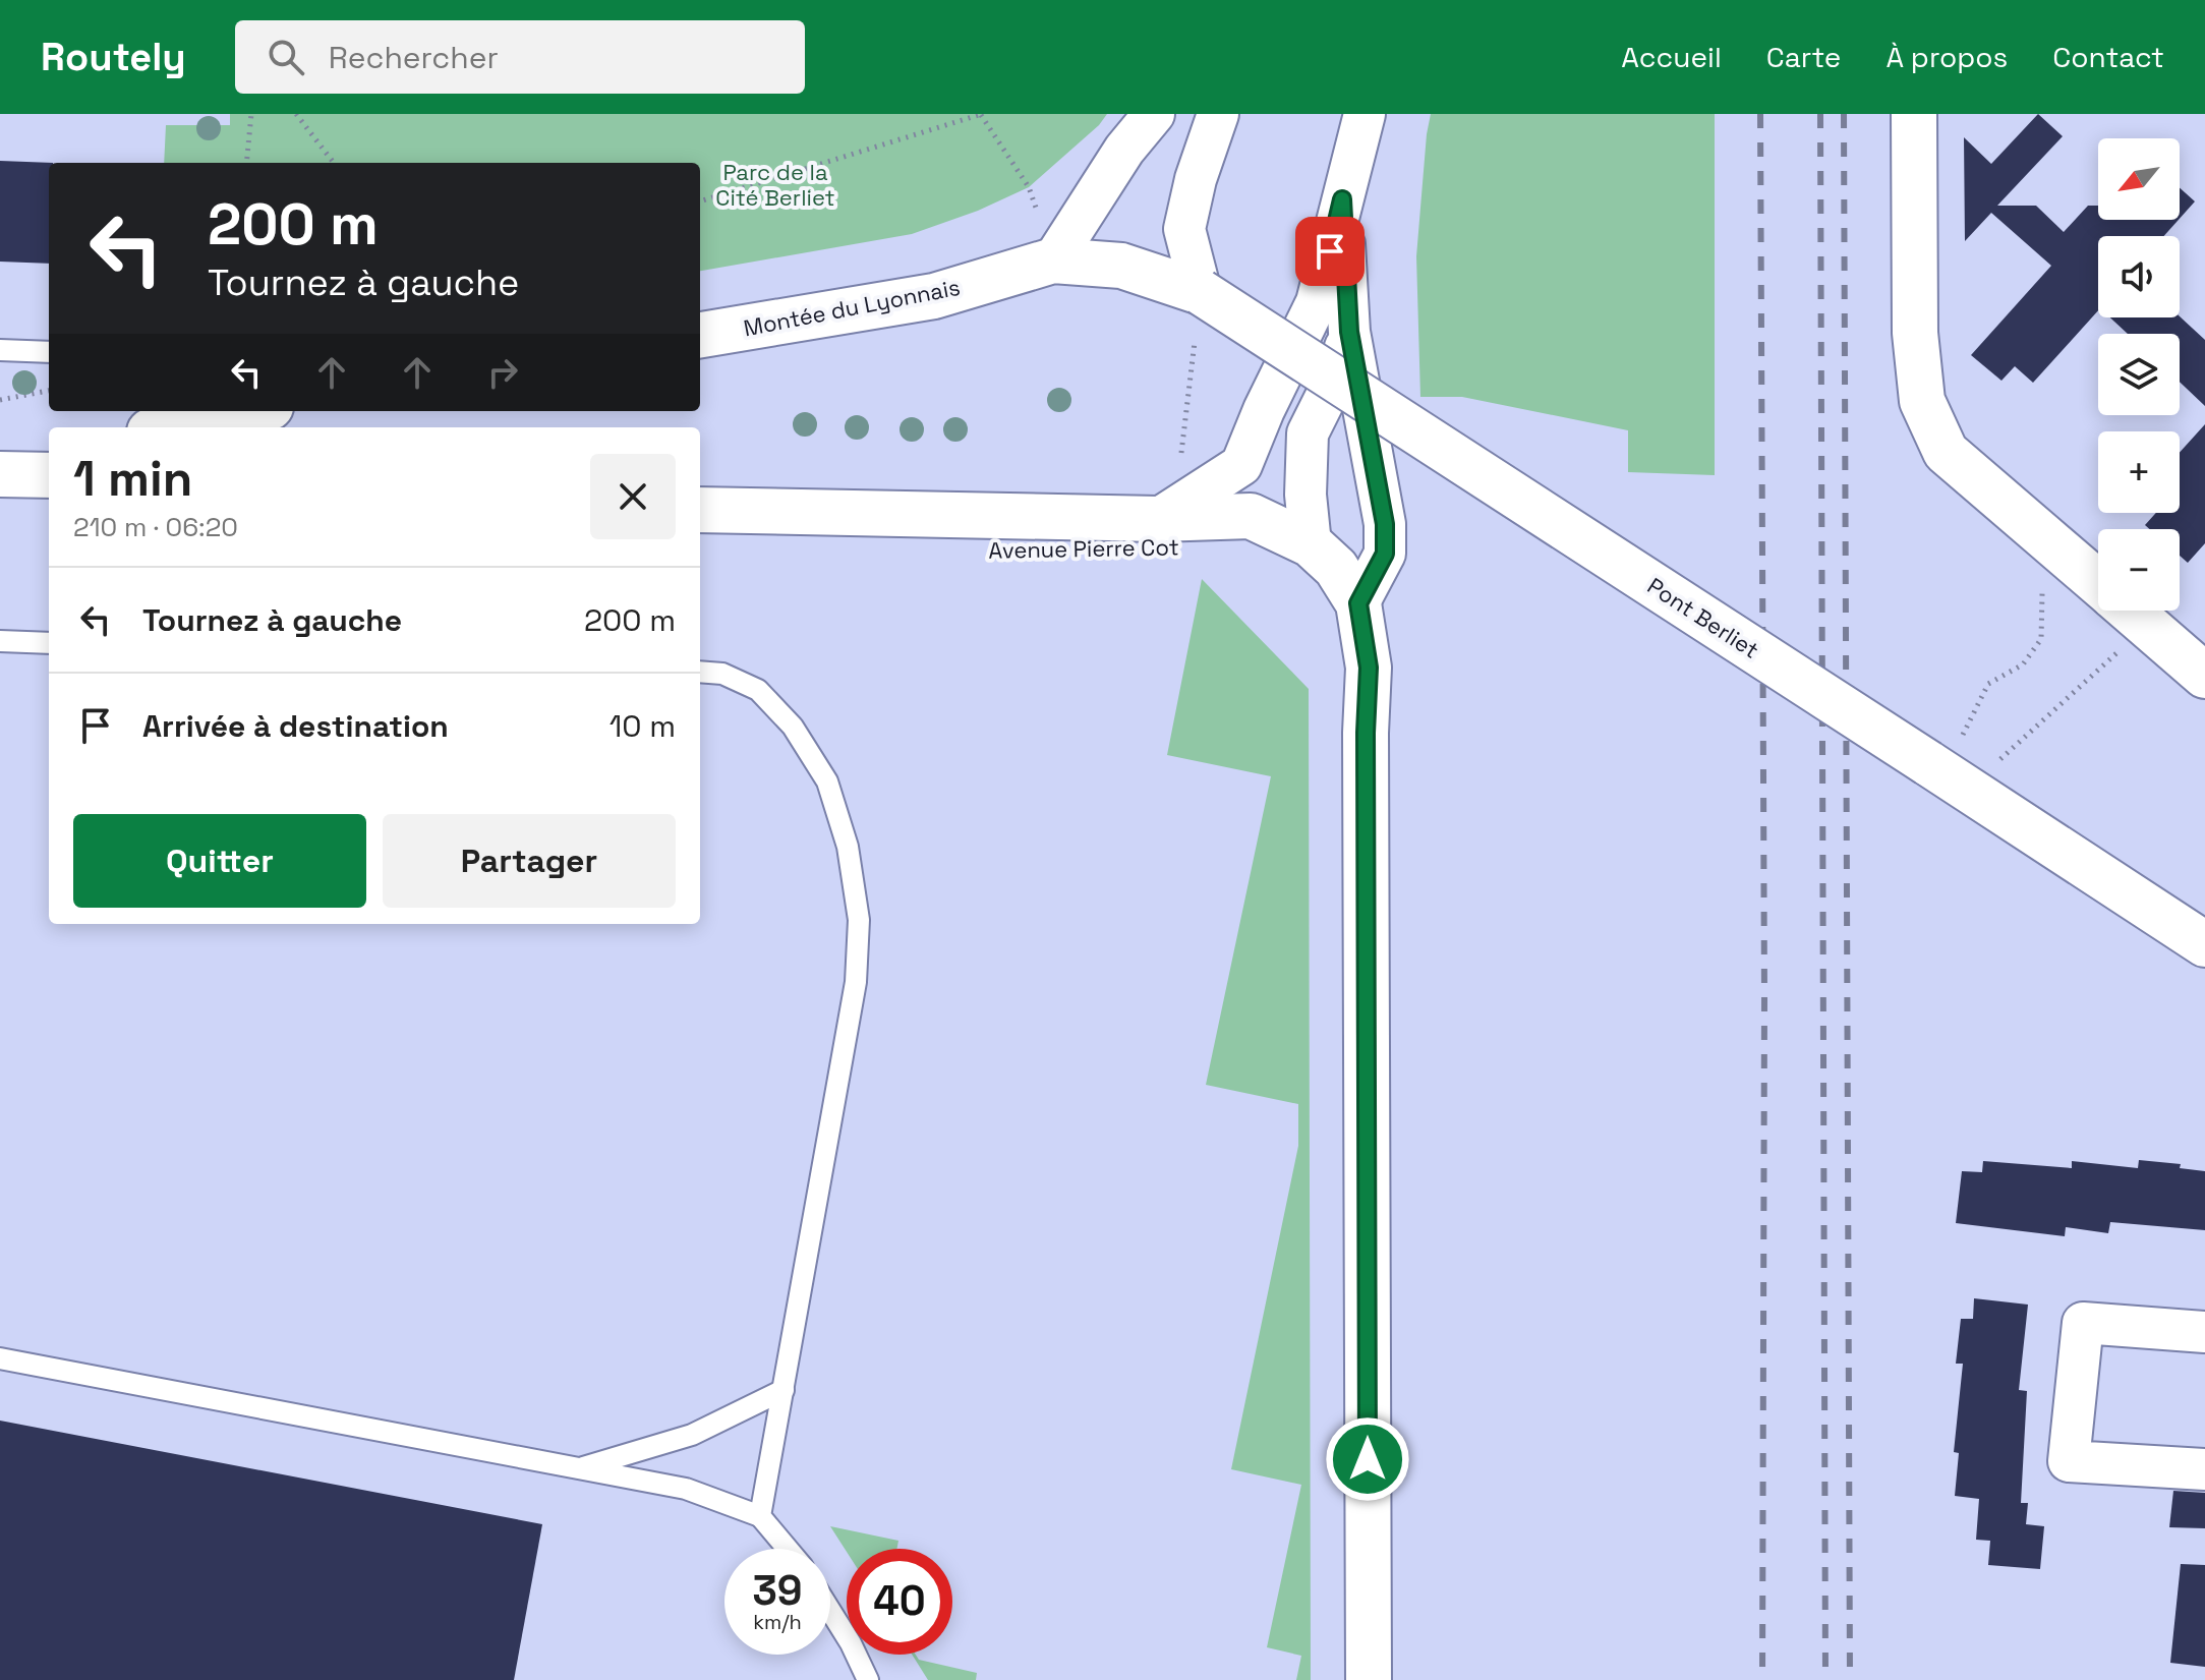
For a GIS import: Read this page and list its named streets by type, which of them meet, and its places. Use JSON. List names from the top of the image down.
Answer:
{
  "streets": {
    "street": ["Montée du Lyonnais", "Avenue Pierre Cot", "Pont Berliet"]
  },
  "crossings": [
    ["Montée du Lyonnais", "Pont Berliet"]
  ],
  "parks": ["Parc de la Cité Berliet"],
  "north": "bottom left",
  "page": {
    "header": "Routely",
    "search": "Rechercher",
    "nav": [
      "Accueil",
      "Carte",
      "À propos",
      "Contact"
    ],
    "map_buttons": ["+", "−"],
    "turn": ["200 m", "Tournez à gauche"],
    "heading": ["1 min", "210 m · 06:20"],
    "list": [
      {
        "name": "Tournez à gauche",
        "value": "200 m"
      },
      {
        "name": "Arrivée à destination",
        "value": "10 m"
      }
    ],
    "buttons": ["Quitter", "Partager"],
    "speed": "39 km/h",
    "limit": "40"
  }
}
